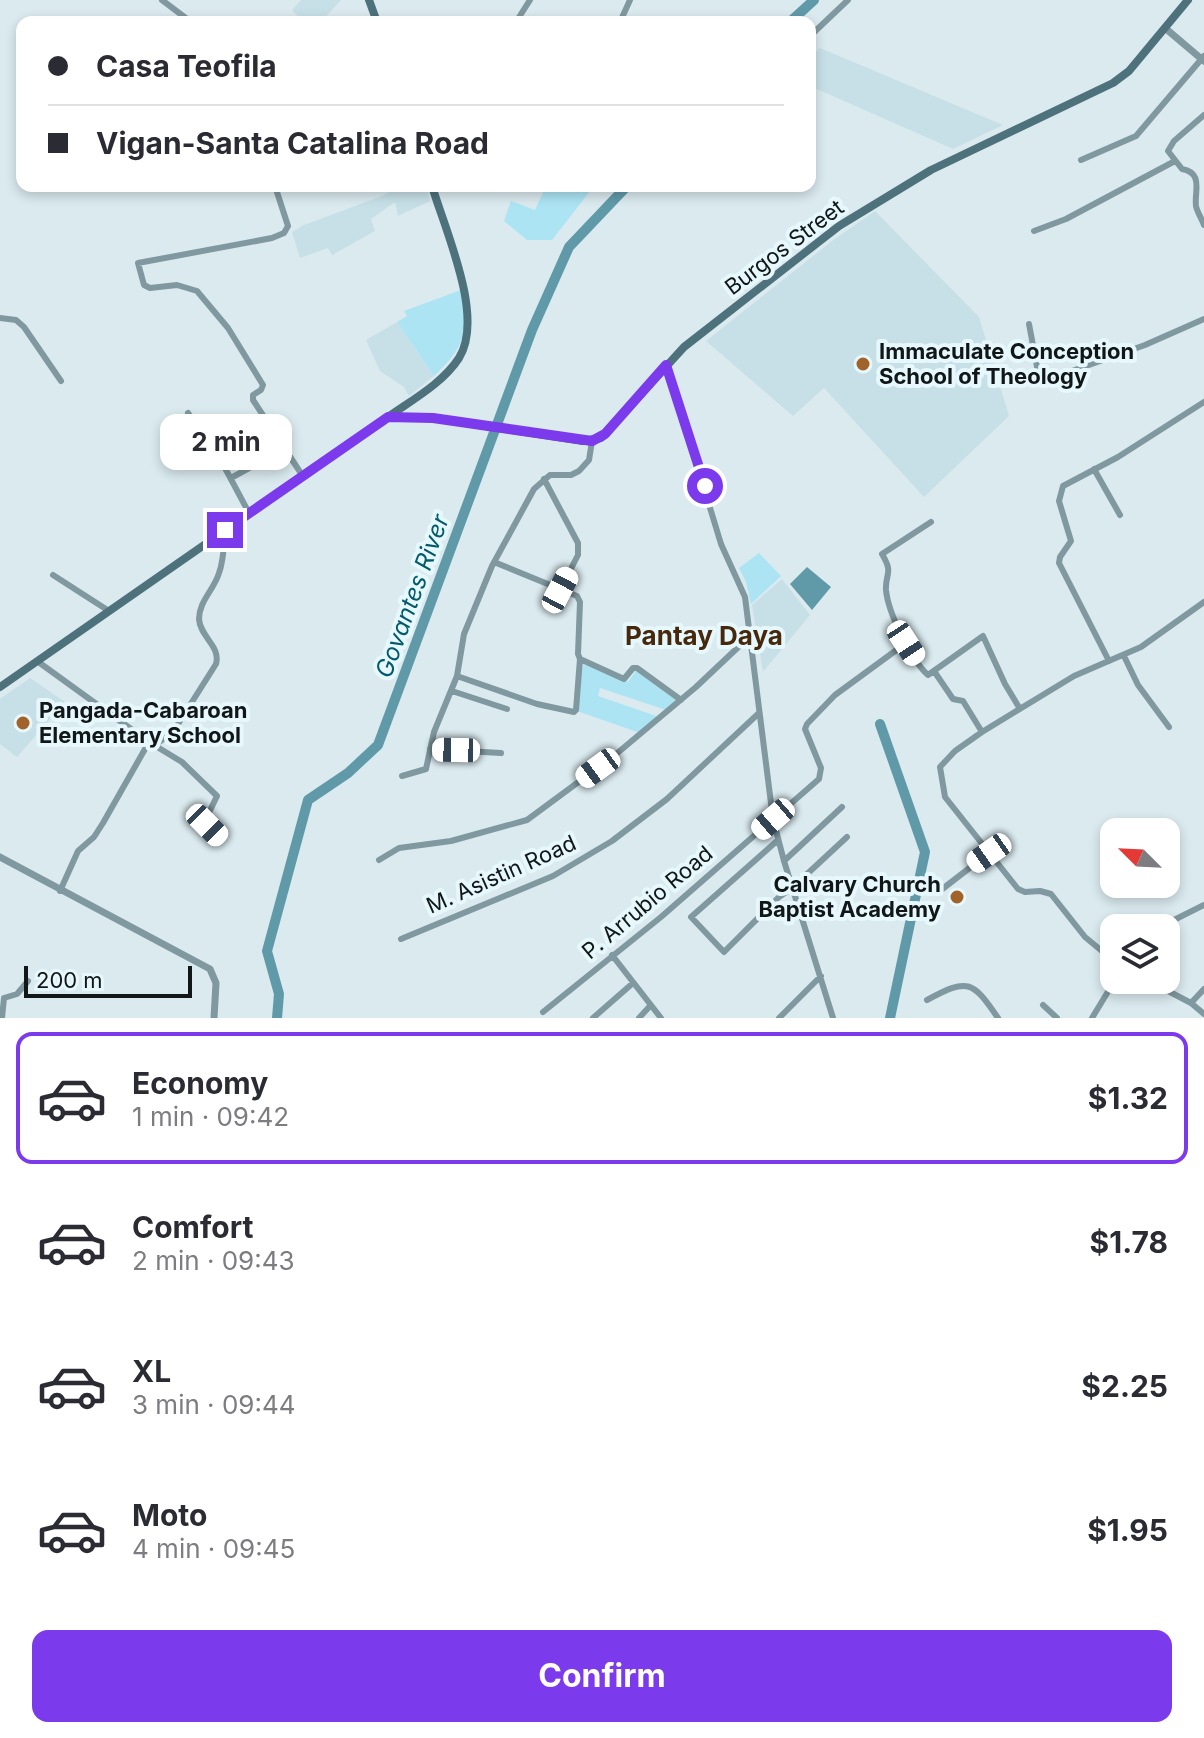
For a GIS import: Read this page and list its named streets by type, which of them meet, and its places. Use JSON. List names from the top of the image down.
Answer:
{
  "streets": {
    "main road": ["Burgos Street"],
    "street": ["M. Asistin Road", "P. Arrubio Road"]
  },
  "districts": ["Pantay Daya"],
  "water": ["Govantes River"],
  "places": ["Immaculate Conception School of Theology", "Pangada-Cabaroan Elementary School", "Calvary Church Baptist Academy"],
  "scale_bar": "200 m",
  "north": "top left",
  "page": {
    "banner": ["Casa Teofila", "Vigan-Santa Catalina Road"],
    "bubble": "2 min",
    "scale": "200 m",
    "list": [
      {
        "name": "Economy",
        "note": "1 min · 09:42",
        "value": "$1.32"
      },
      {
        "name": "Comfort",
        "note": "2 min · 09:43",
        "value": "$1.78"
      },
      {
        "name": "XL",
        "note": "3 min · 09:44",
        "value": "$2.25"
      },
      {
        "name": "Moto",
        "note": "4 min · 09:45",
        "value": "$1.95"
      }
    ],
    "buttons": "Confirm"
  }
}
